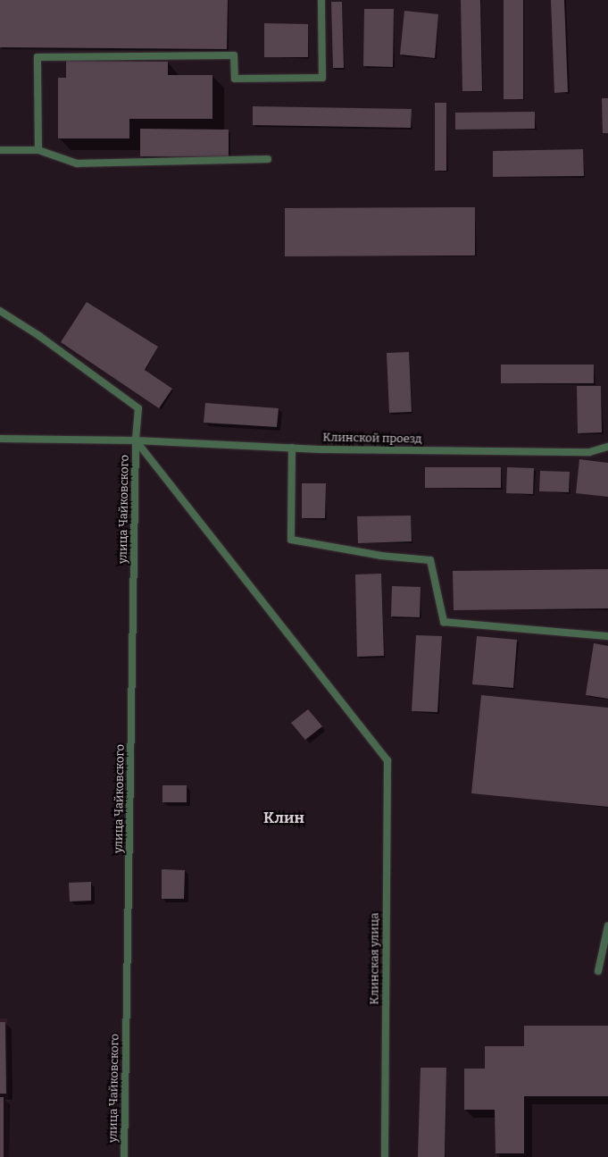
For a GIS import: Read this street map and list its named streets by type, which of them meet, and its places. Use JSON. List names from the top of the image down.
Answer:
{
  "streets": {
    "street": ["Клинской проезд", "улица Чайковского", "Клинская улица"]
  },
  "crossings": [
    ["Клинской проезд", "улица Чайковского"],
    ["Клинской проезд", "Клинская улица"],
    ["улица Чайковского", "Клинская улица"]
  ],
  "districts": ["Клин"]
}
